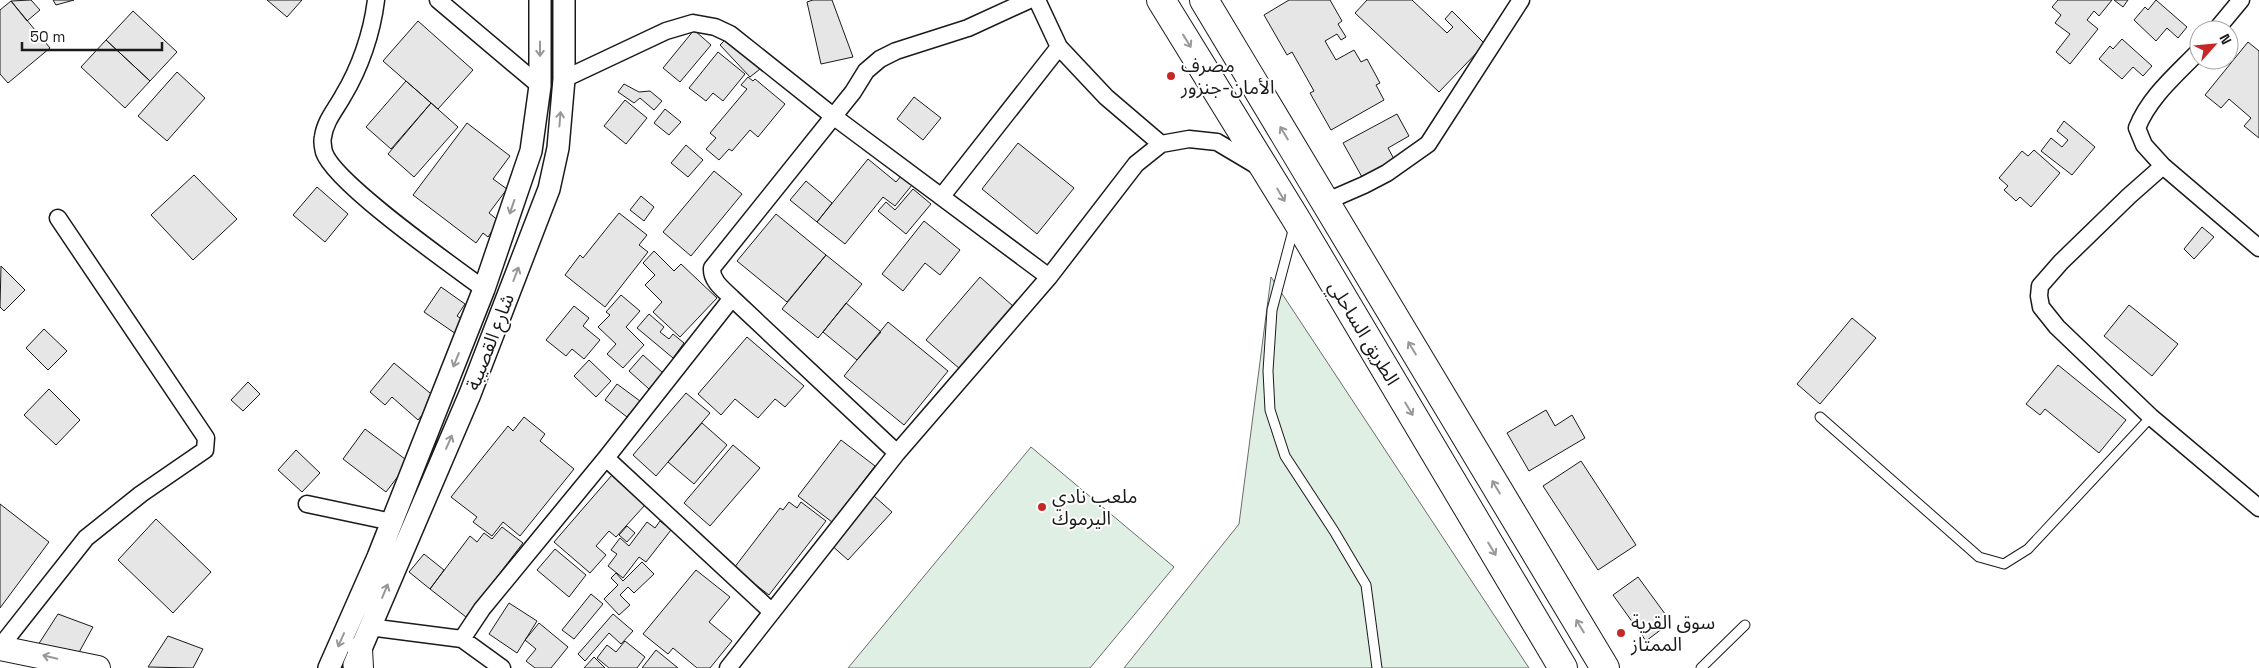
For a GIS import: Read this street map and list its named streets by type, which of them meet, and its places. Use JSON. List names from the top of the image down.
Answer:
{
  "streets": {
    "highway": ["الطريق الساحلي"],
    "street": ["شارع القصيبة"]
  },
  "places": ["مصرف الأمان-جنزور", "ملعب نادي اليرموك", "سوق القرية الممتاز"],
  "scale_bar": "50 m",
  "north": "top right"
}
